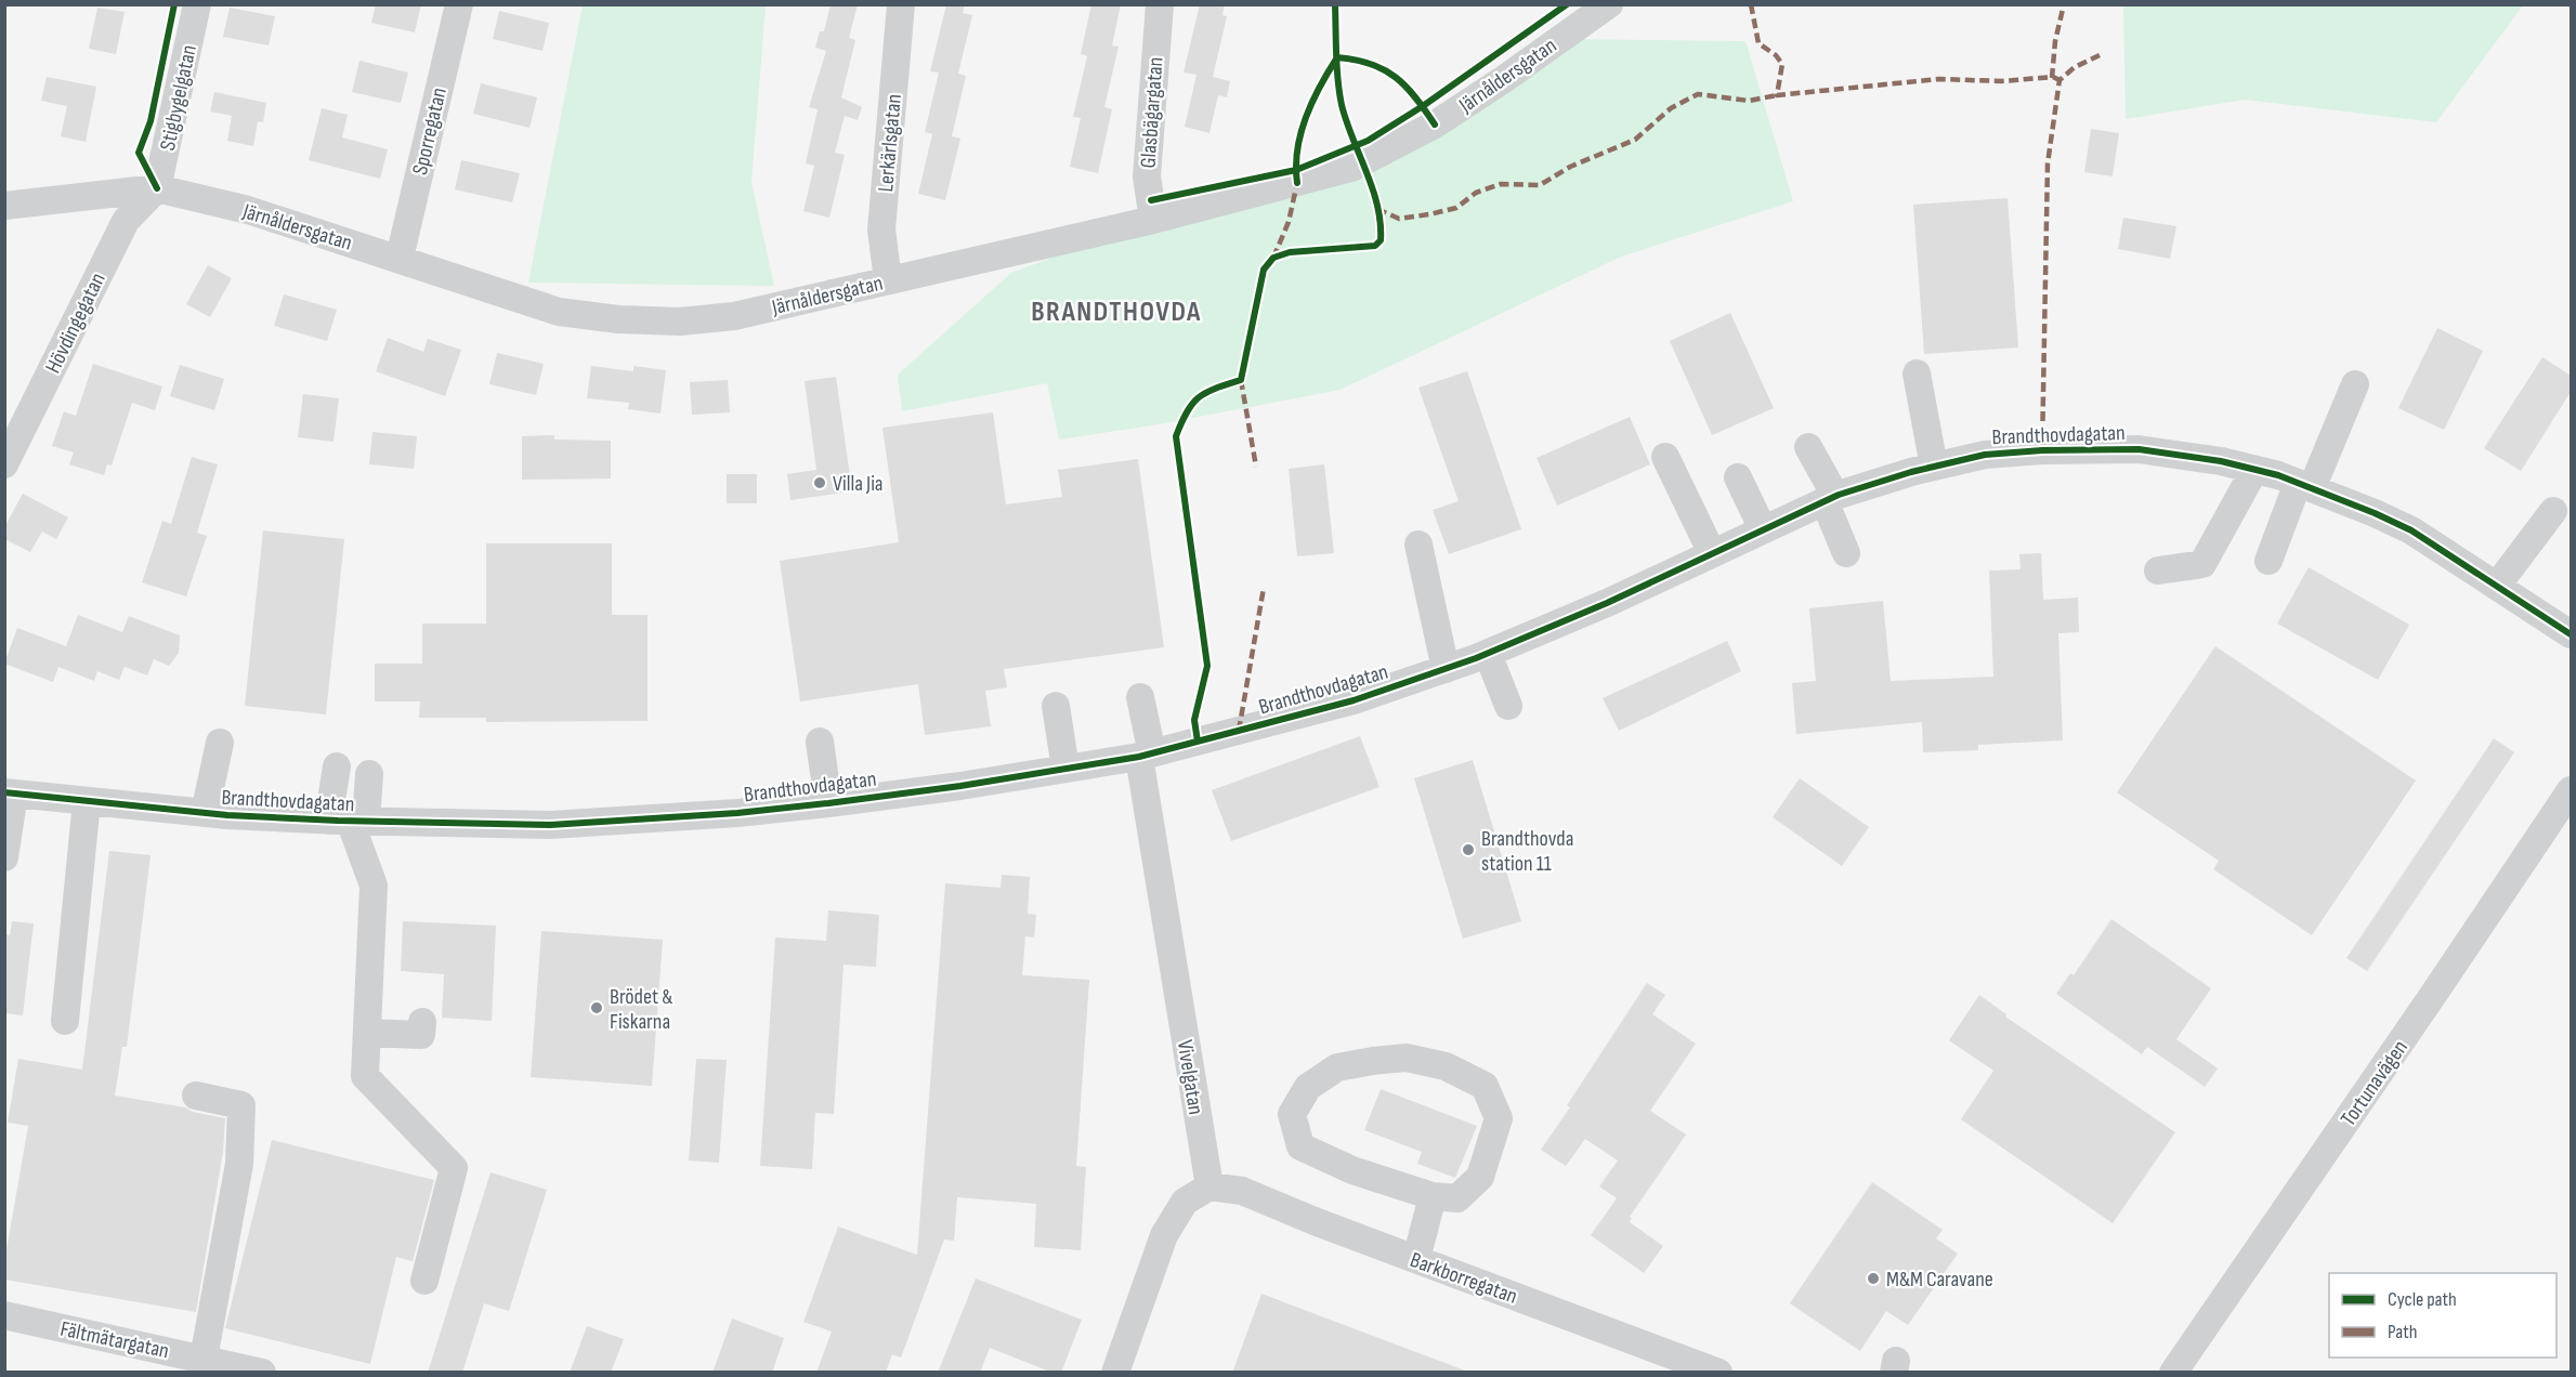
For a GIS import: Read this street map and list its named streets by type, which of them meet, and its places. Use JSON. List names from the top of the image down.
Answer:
{
  "streets": {
    "street": [
      "Järnåldersgatan",
      "Stigbygelgatan",
      "Glasbägargatan",
      "Sporregatan",
      "Lerkärlsgatan",
      "Hövdingegatan",
      "Brandthovdagatan",
      "Vivelgatan",
      "Tortunavägen",
      "Barkborregatan",
      "Fältmätargatan"
    ]
  },
  "crossings": [
    ["Järnåldersgatan", "Stigbygelgatan"],
    ["Järnåldersgatan", "Glasbägargatan"],
    ["Järnåldersgatan", "Sporregatan"],
    ["Järnåldersgatan", "Lerkärlsgatan"],
    ["Järnåldersgatan", "Hövdingegatan"],
    ["Stigbygelgatan", "Hövdingegatan"],
    ["Brandthovdagatan", "Vivelgatan"],
    ["Vivelgatan", "Barkborregatan"]
  ],
  "districts": ["BRANDTHOVDA"],
  "places": [
    "Villa Jia",
    "Brandthovda station 11",
    "Brödet & Fiskarna",
    "M&M Caravane"
  ],
  "legend": ["Cycle path", "Path"]
}
